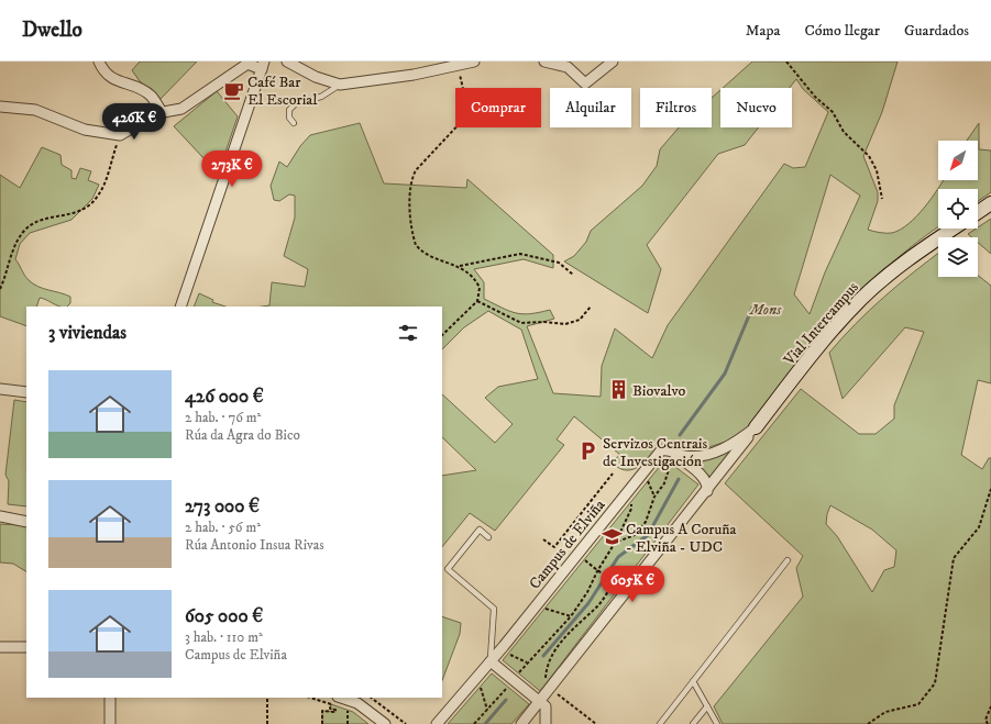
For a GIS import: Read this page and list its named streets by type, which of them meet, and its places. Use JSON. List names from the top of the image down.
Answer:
{
  "streets": {
    "street": ["Vial Intercampus", "Campus de Elviña"]
  },
  "parks": ["Mons"],
  "places": {
    "cafe": ["Café Bar El Escorial"],
    "building": ["Biovalvo"],
    "parking": ["Servizos Centrais de Investigación"],
    "school or university": ["Campus A Coruña - Elviña - UDC"]
  },
  "north": "bottom left",
  "page": {
    "header": "Dwello",
    "nav": ["Mapa", "Cómo llegar", "Guardados"],
    "chip": [
      "Comprar",
      "Alquilar",
      "Filtros",
      "Nuevo"
    ],
    "price": ["426K €", "273K €", "605K €"],
    "heading": "3 viviendas",
    "list": [
      {
        "name": "426 000 €",
        "note": "2 hab. · 76 m² · Rúa da Agra do Bico"
      },
      {
        "name": "273 000 €",
        "note": "2 hab. · 56 m² · Rúa Antonio Insua Rivas"
      },
      {
        "name": "605 000 €",
        "note": "3 hab. · 110 m² · Campus de Elviña"
      }
    ]
  }
}
